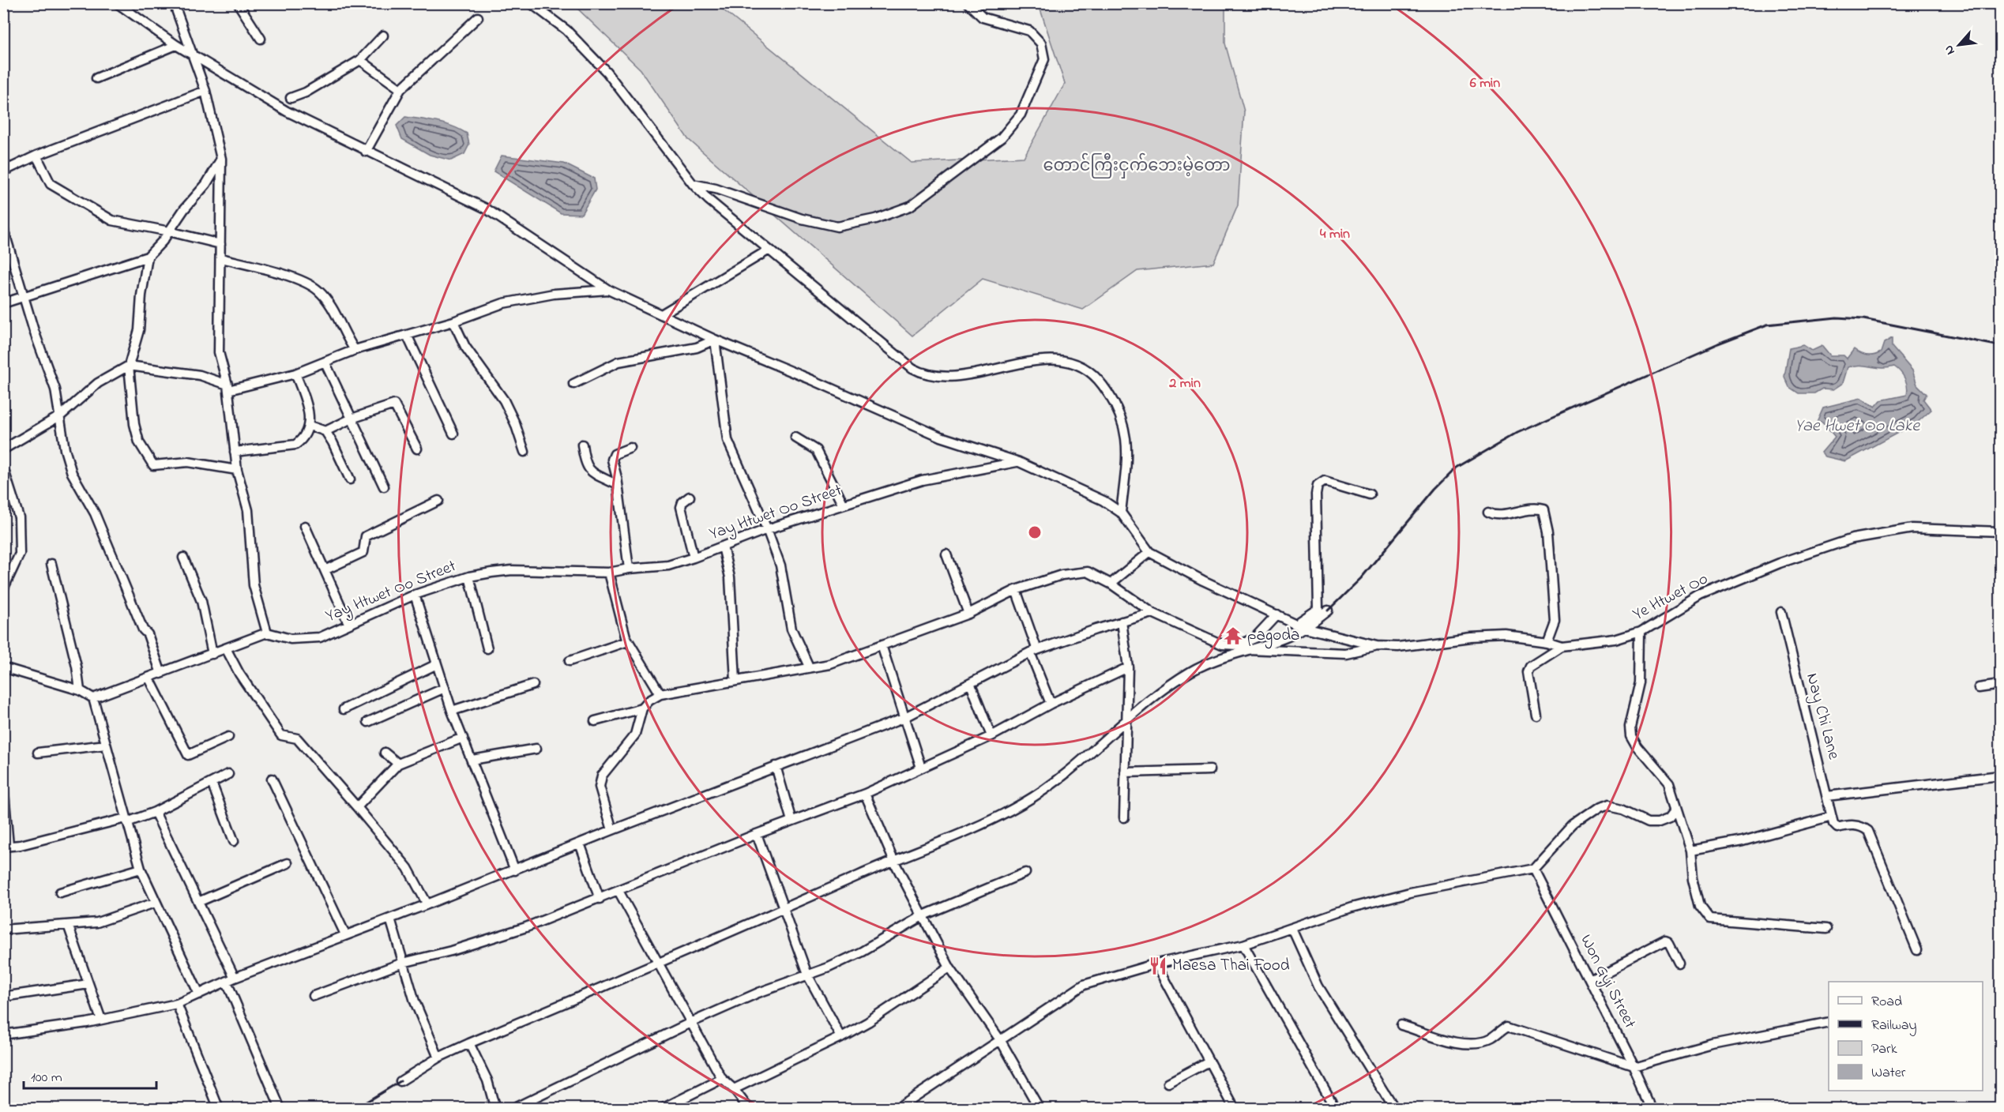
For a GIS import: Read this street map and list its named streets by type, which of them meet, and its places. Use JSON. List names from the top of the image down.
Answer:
{
  "streets": {
    "street": [
      "Yay Htwet Oo Street",
      "Ye Htwet Oo",
      "Nay Chi Lane",
      "Won Gyi Street"
    ]
  },
  "water": ["Yae Hwet Oo Lake"],
  "parks": ["တောင်ကြီးငှက်ဘေးမဲ့တော"],
  "places": {
    "temple": ["pagoda"],
    "restaurant": ["Maesa Thai Food"]
  },
  "legend": [
    "Road",
    "Railway",
    "Park",
    "Water"
  ],
  "scale_bar": "100 m",
  "north": "bottom left",
  "rings": ["6 min", "4 min", "2 min"]
}
